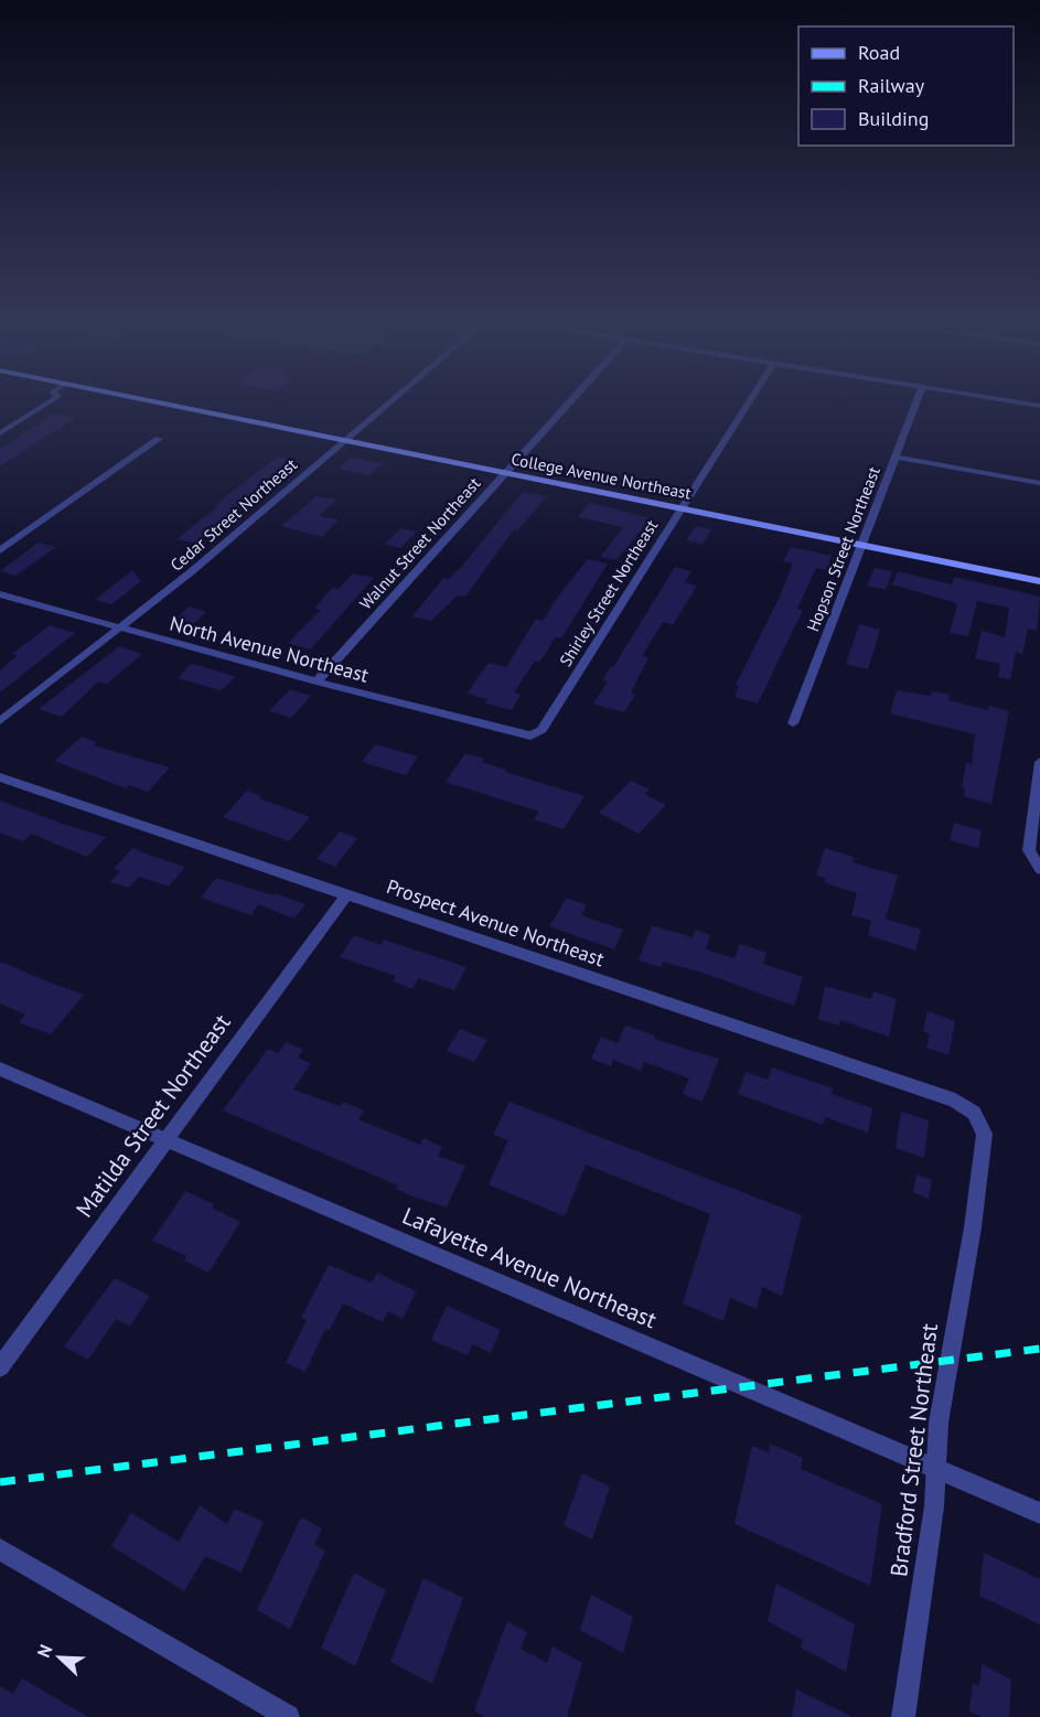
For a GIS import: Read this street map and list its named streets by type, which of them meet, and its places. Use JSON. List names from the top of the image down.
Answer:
{
  "streets": {
    "main road": ["College Avenue Northeast"],
    "street": [
      "Cedar Street Northeast",
      "Walnut Street Northeast",
      "Hopson Street Northeast",
      "Shirley Street Northeast",
      "North Avenue Northeast",
      "Prospect Avenue Northeast",
      "Matilda Street Northeast",
      "Lafayette Avenue Northeast",
      "Bradford Street Northeast"
    ]
  },
  "crossings": [
    ["College Avenue Northeast", "Cedar Street Northeast"],
    ["College Avenue Northeast", "Walnut Street Northeast"],
    ["College Avenue Northeast", "Hopson Street Northeast"],
    ["College Avenue Northeast", "Shirley Street Northeast"],
    ["Cedar Street Northeast", "North Avenue Northeast"],
    ["Walnut Street Northeast", "North Avenue Northeast"],
    ["Shirley Street Northeast", "North Avenue Northeast"],
    ["Prospect Avenue Northeast", "Matilda Street Northeast"],
    ["Prospect Avenue Northeast", "Bradford Street Northeast"],
    ["Matilda Street Northeast", "Lafayette Avenue Northeast"],
    ["Lafayette Avenue Northeast", "Bradford Street Northeast"]
  ],
  "legend": ["Road", "Railway", "Building"],
  "north": "top left"
}
